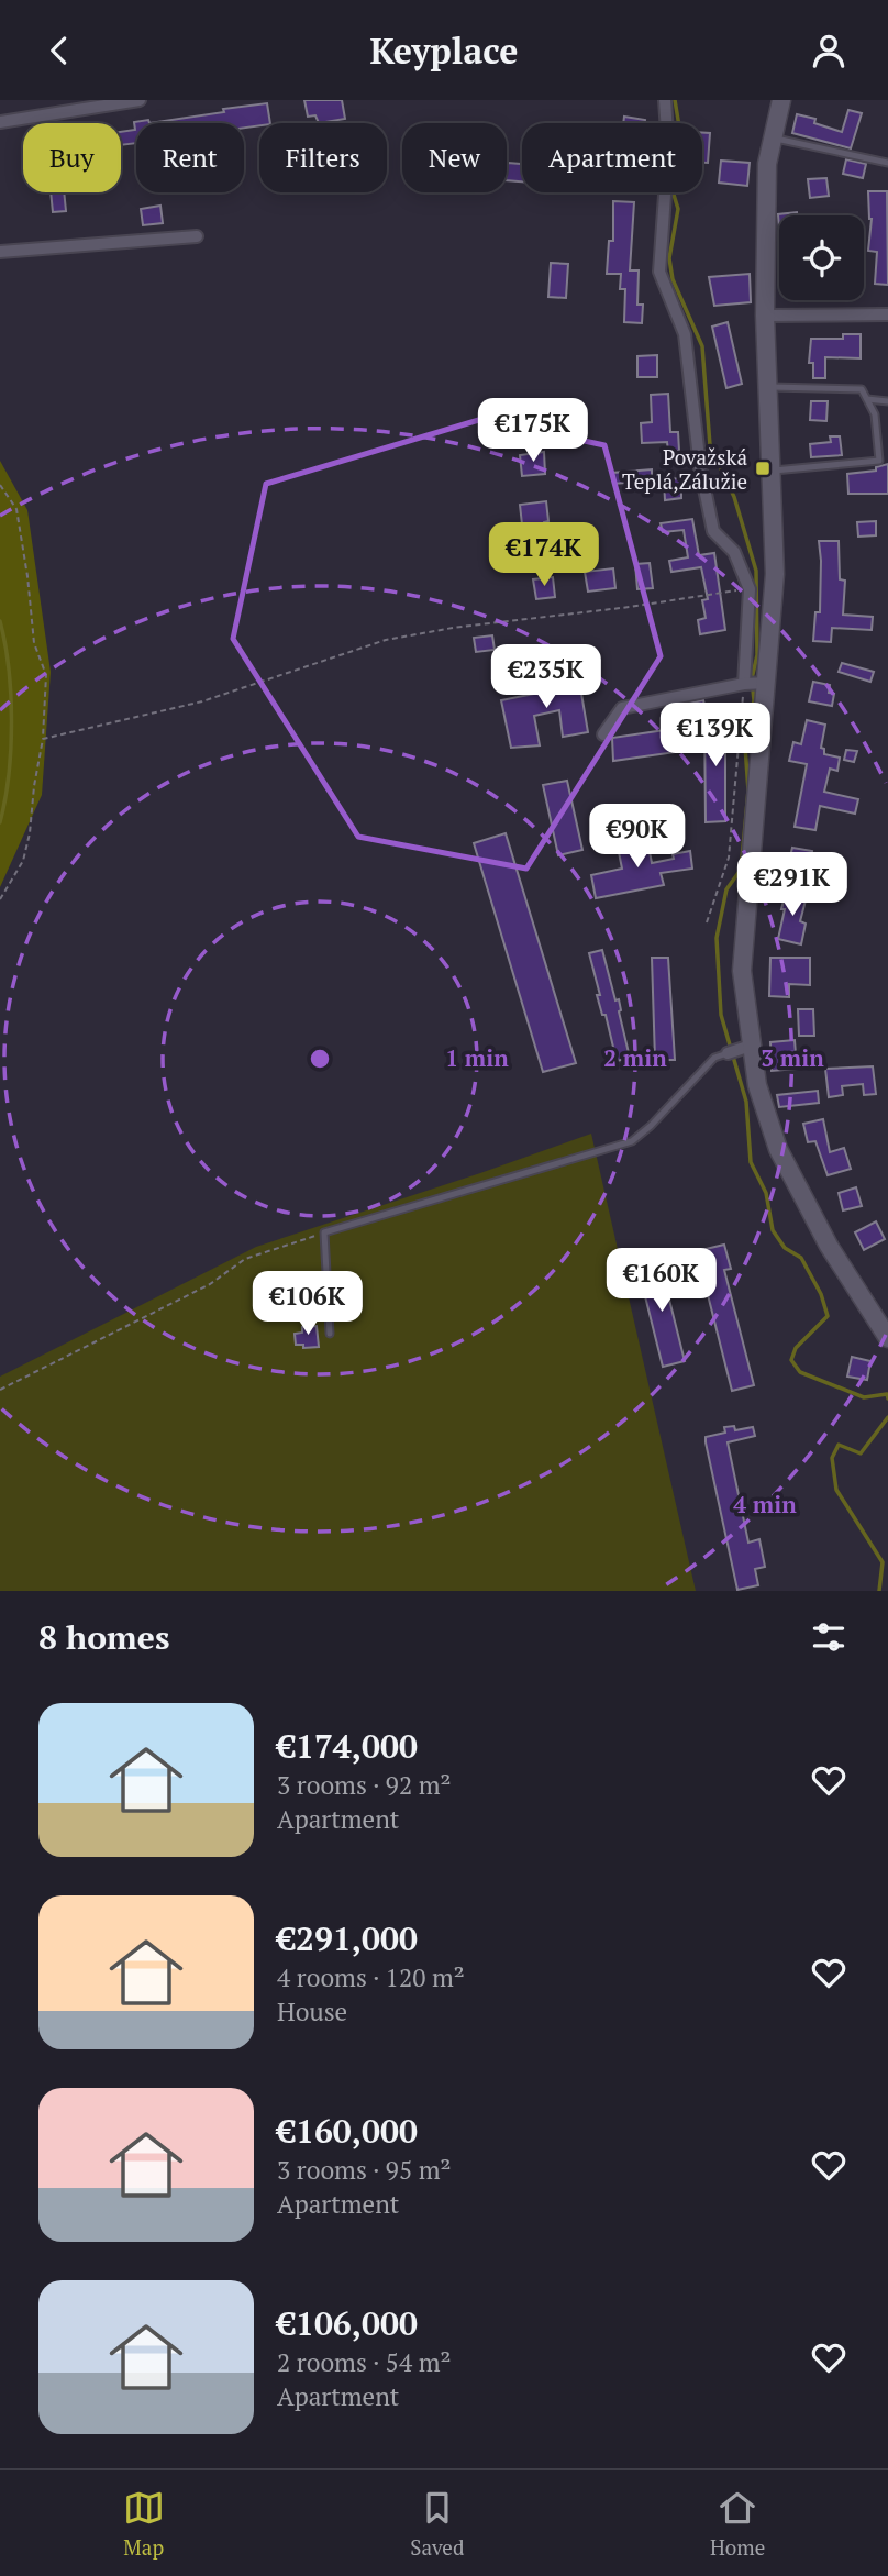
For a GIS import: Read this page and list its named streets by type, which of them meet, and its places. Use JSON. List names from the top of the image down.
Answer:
{
  "places": {
    "transit": ["Považská Teplá,Zálužie"]
  },
  "page": {
    "header": "Keyplace",
    "chip": [
      "Buy",
      "Rent",
      "Filters",
      "New",
      "Apartment"
    ],
    "price": [
      "€175K",
      "€174K",
      "€235K",
      "€139K",
      "€90K",
      "€291K",
      "€160K",
      "€106K"
    ],
    "heading": "8 homes",
    "list": [
      {
        "name": "€174,000",
        "note": "3 rooms · 92 m² · Apartment"
      },
      {
        "name": "€291,000",
        "note": "4 rooms · 120 m² · House"
      },
      {
        "name": "€160,000",
        "note": "3 rooms · 95 m² · Apartment"
      },
      {
        "name": "€106,000",
        "note": "2 rooms · 54 m² · Apartment"
      }
    ],
    "tabs": ["Map", "Saved", "Home"]
  },
  "rings": [
    "1 min",
    "2 min",
    "3 min",
    "4 min"
  ]
}
